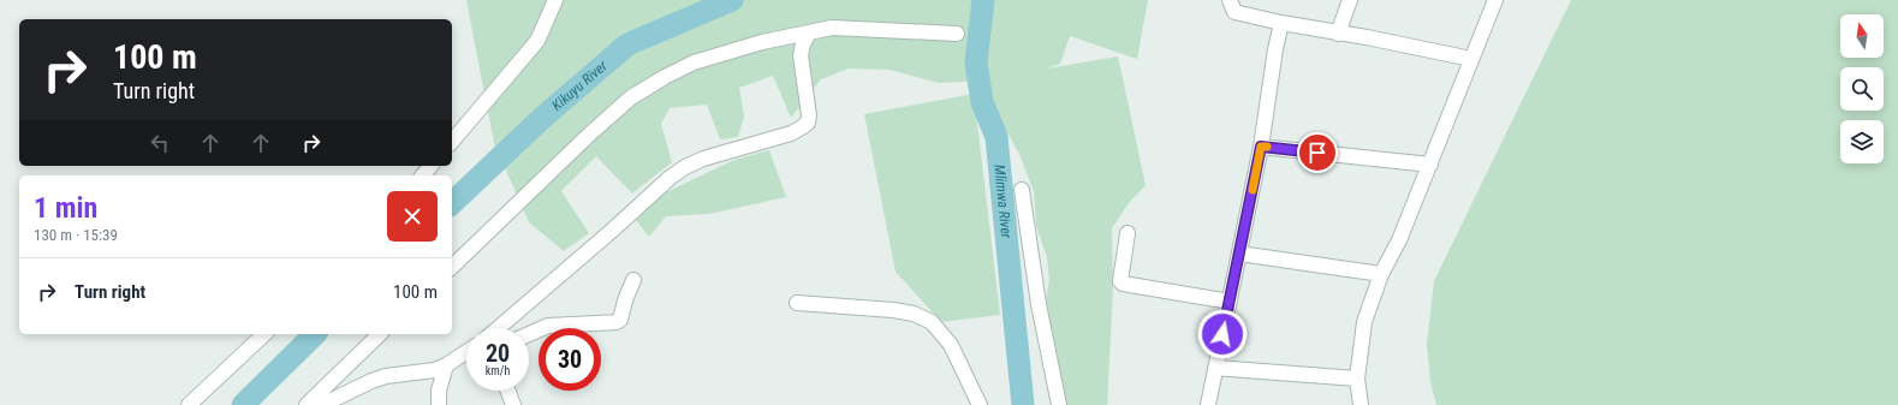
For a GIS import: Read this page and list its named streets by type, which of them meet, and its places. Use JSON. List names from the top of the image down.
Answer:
{
  "water": ["Kikuyu River", "Mlimwa River"],
  "north": "top",
  "page": {
    "turn": ["100 m", "Turn right"],
    "heading": ["1 min", "130 m · 15:39"],
    "list": [
      {
        "name": "Turn right",
        "value": "100 m"
      }
    ],
    "speed": "20 km/h",
    "limit": "30"
  }
}
